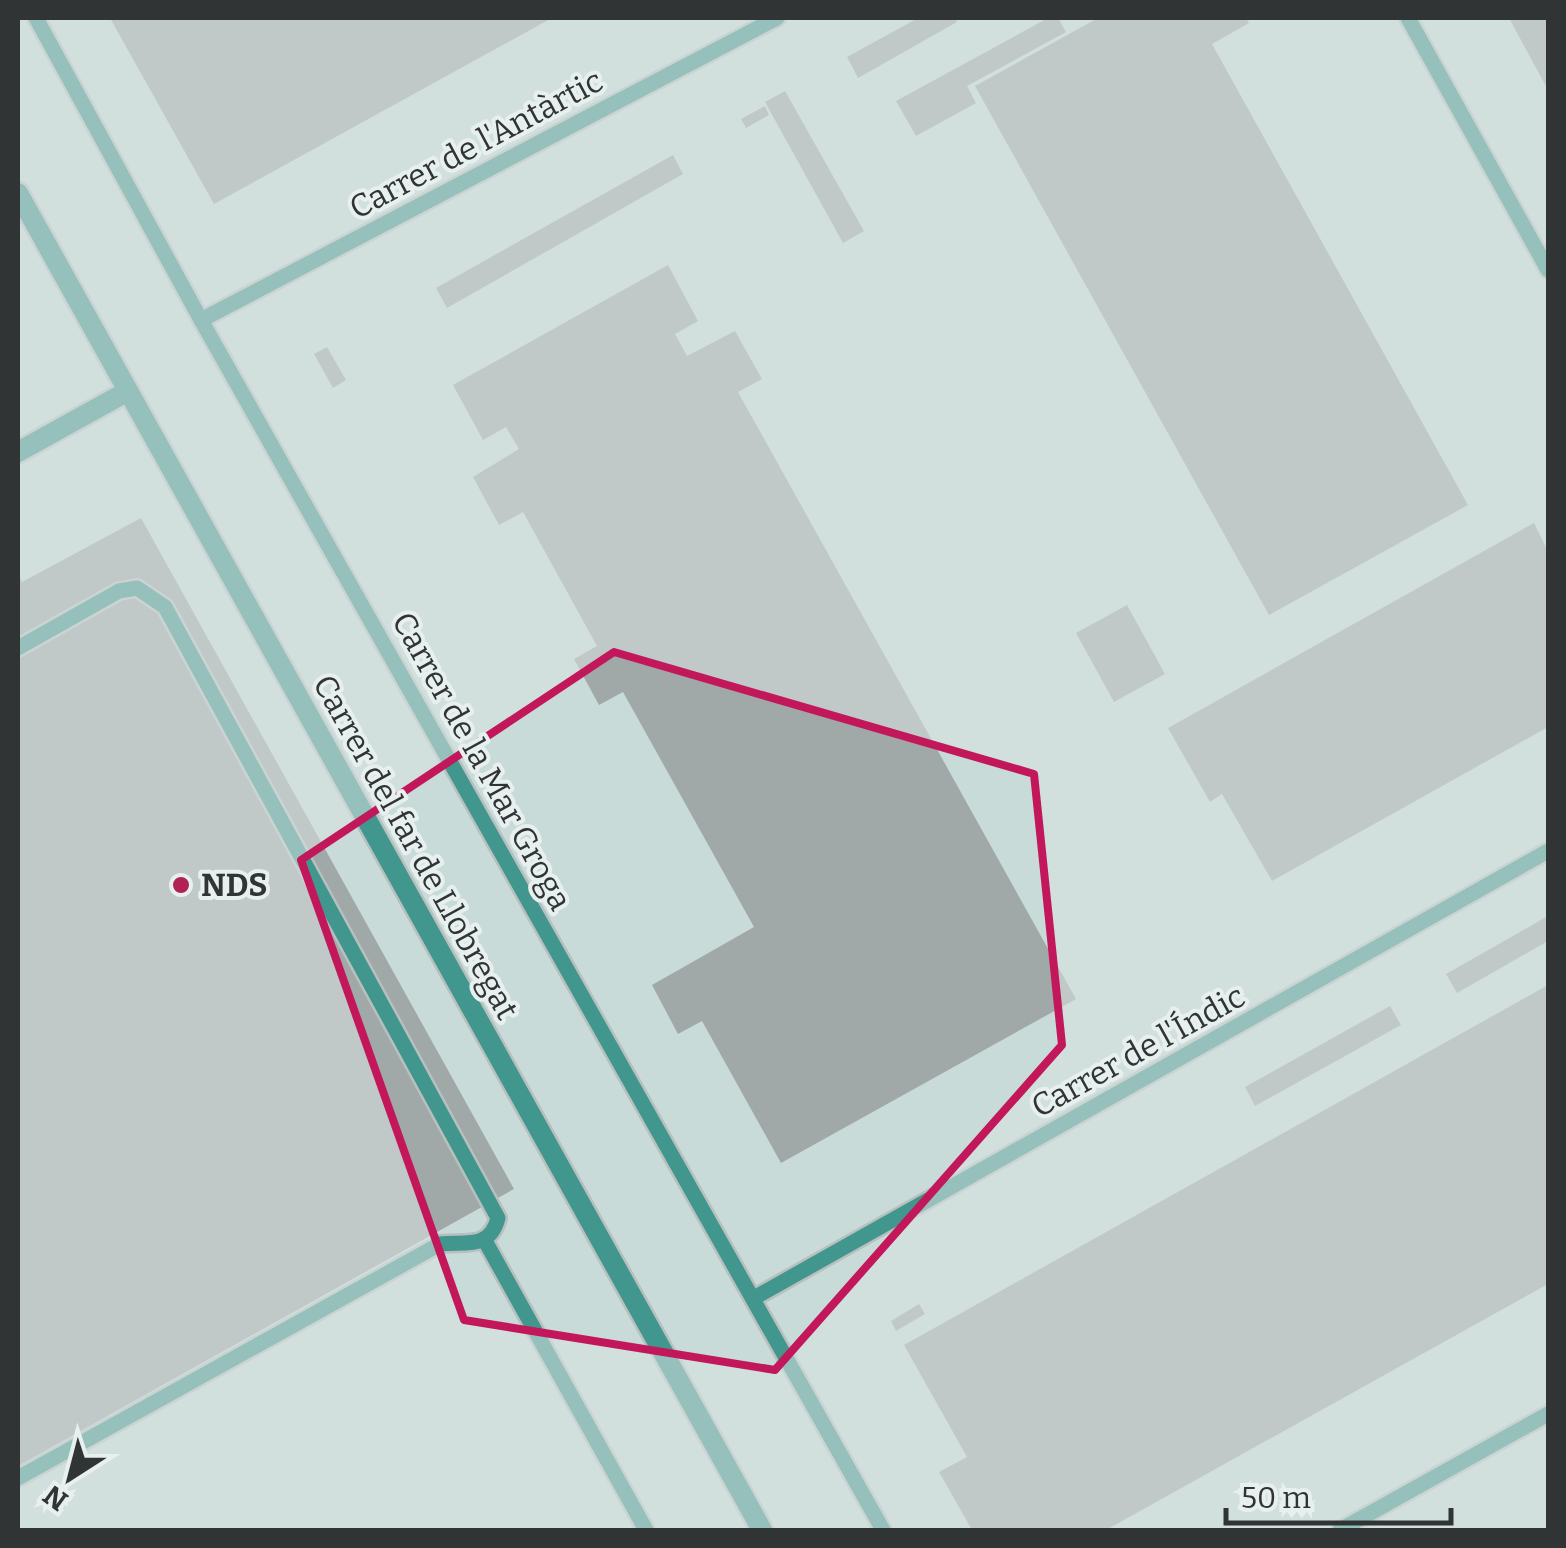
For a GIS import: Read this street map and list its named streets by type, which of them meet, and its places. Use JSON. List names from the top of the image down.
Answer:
{
  "streets": {
    "street": ["Carrer del far de Llobregat"],
    "lane": ["Carrer de l'Antàrtic", "Carrer de la Mar Groga", "Carrer de l'Índic"]
  },
  "crossings": [
    ["Carrer de l'Antàrtic", "Carrer de la Mar Groga"],
    ["Carrer de la Mar Groga", "Carrer de l'Índic"]
  ],
  "places": ["NDS"],
  "scale_bar": "50 m",
  "north": "bottom left"
}
